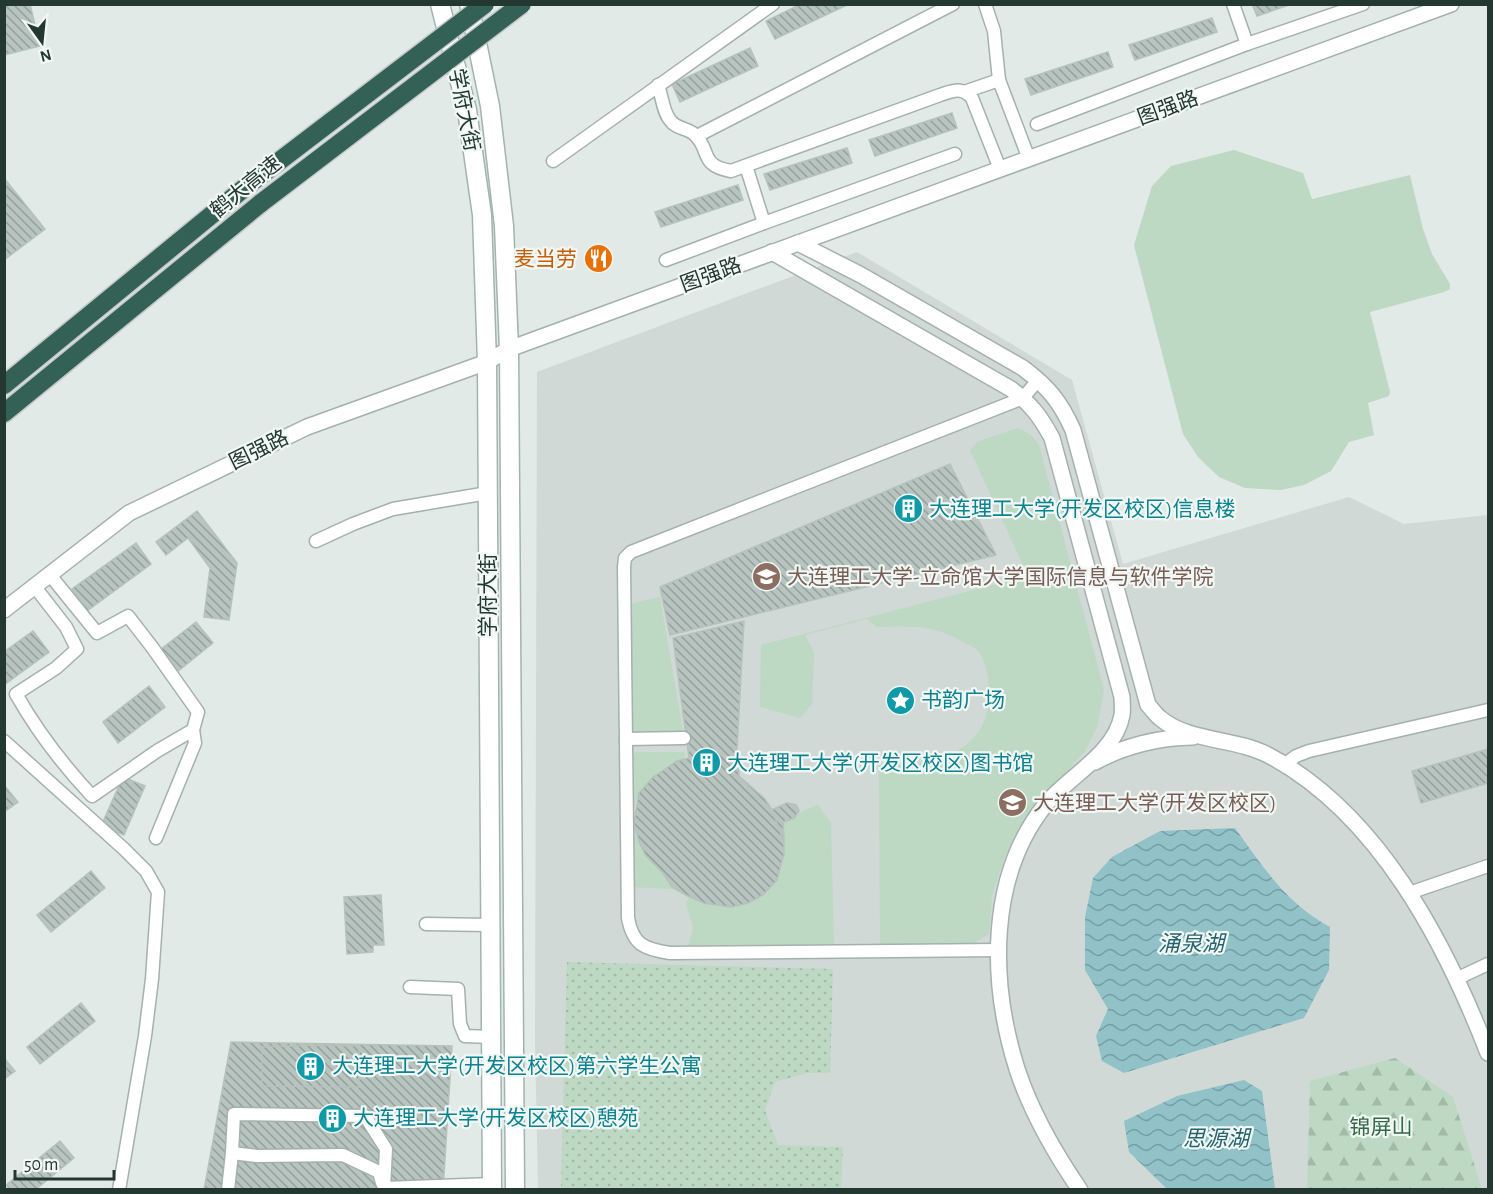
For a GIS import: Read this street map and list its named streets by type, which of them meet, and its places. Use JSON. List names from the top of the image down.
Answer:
{
  "streets": {
    "highway": ["鹤大高速"],
    "main road": ["学府大街"],
    "street": ["图强路"]
  },
  "crossings": [
    ["图强路", "学府大街"]
  ],
  "water": ["涌泉湖", "思源湖"],
  "parks": ["锦屏山"],
  "places": {
    "restaurant": ["麦当劳"],
    "building": [
      "大连理工大学(开发区校区)信息楼",
      "大连理工大学(开发区校区)图书馆",
      "大连理工大学(开发区校区)第六学生公寓",
      "大连理工大学(开发区校区)憩苑"
    ],
    "school or university": ["大连理工大学-立命馆大学国际信息与软件学院", "大连理工大学(开发区校区)"],
    "place": ["书韵广场"]
  },
  "scale_bar": "50 m",
  "north": "bottom"
}
